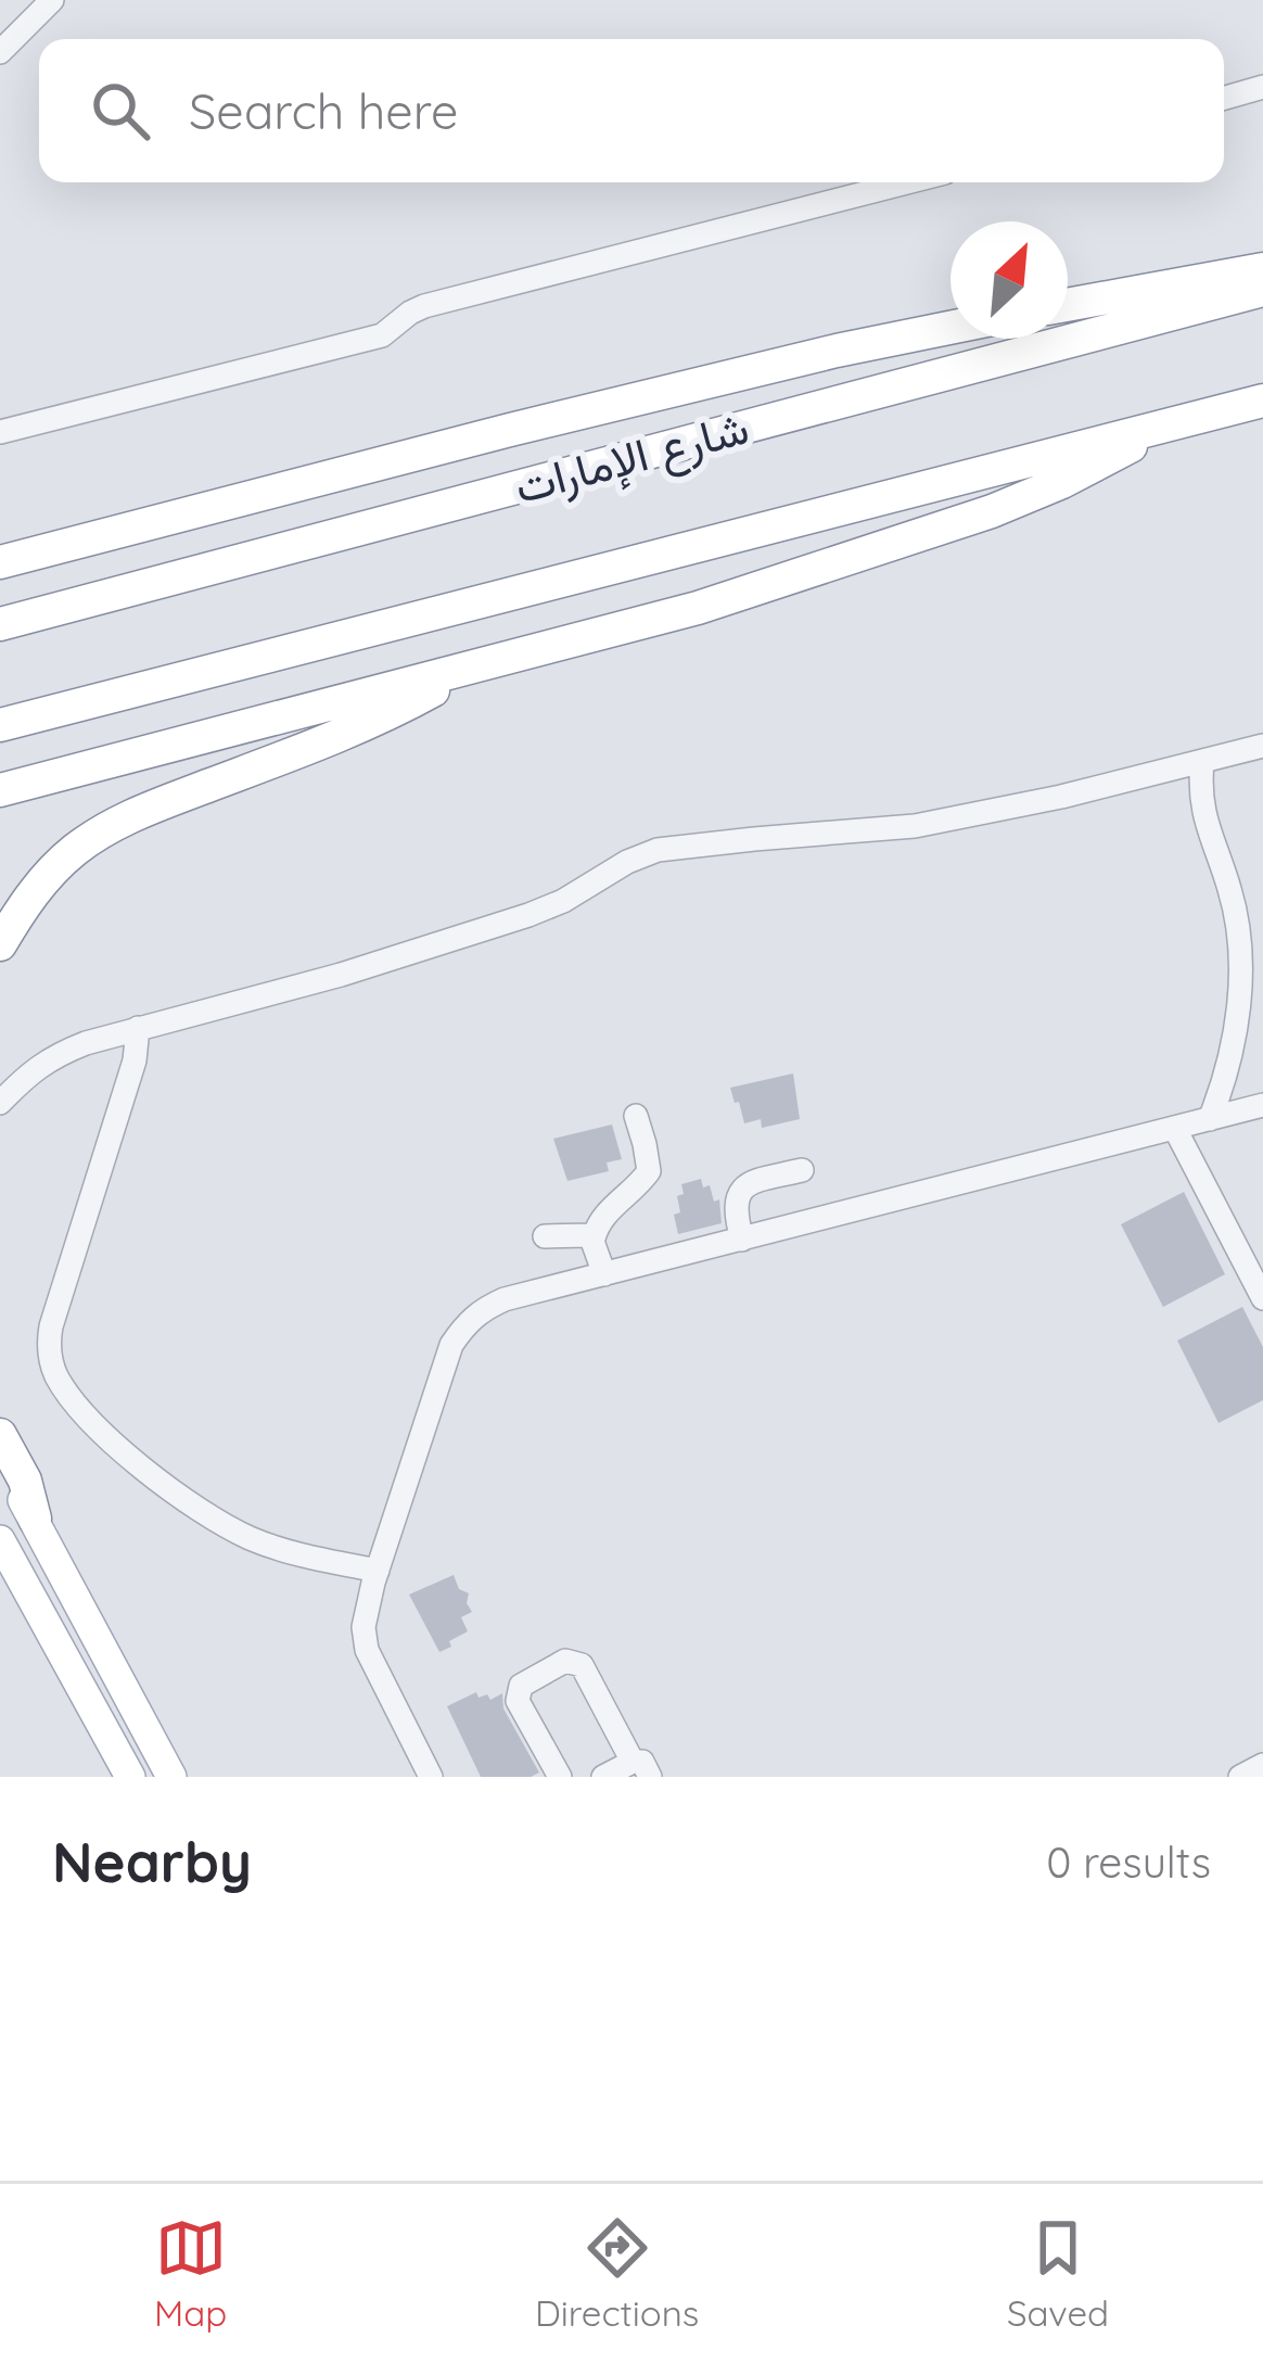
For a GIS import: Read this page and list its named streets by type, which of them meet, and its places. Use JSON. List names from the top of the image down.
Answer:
{
  "streets": {
    "highway": ["شارع الإمارات"]
  },
  "north": "top right",
  "page": {
    "search": "Search here",
    "heading": ["Nearby", "0 results"],
    "nav": ["Map", "Directions", "Saved"]
  }
}
